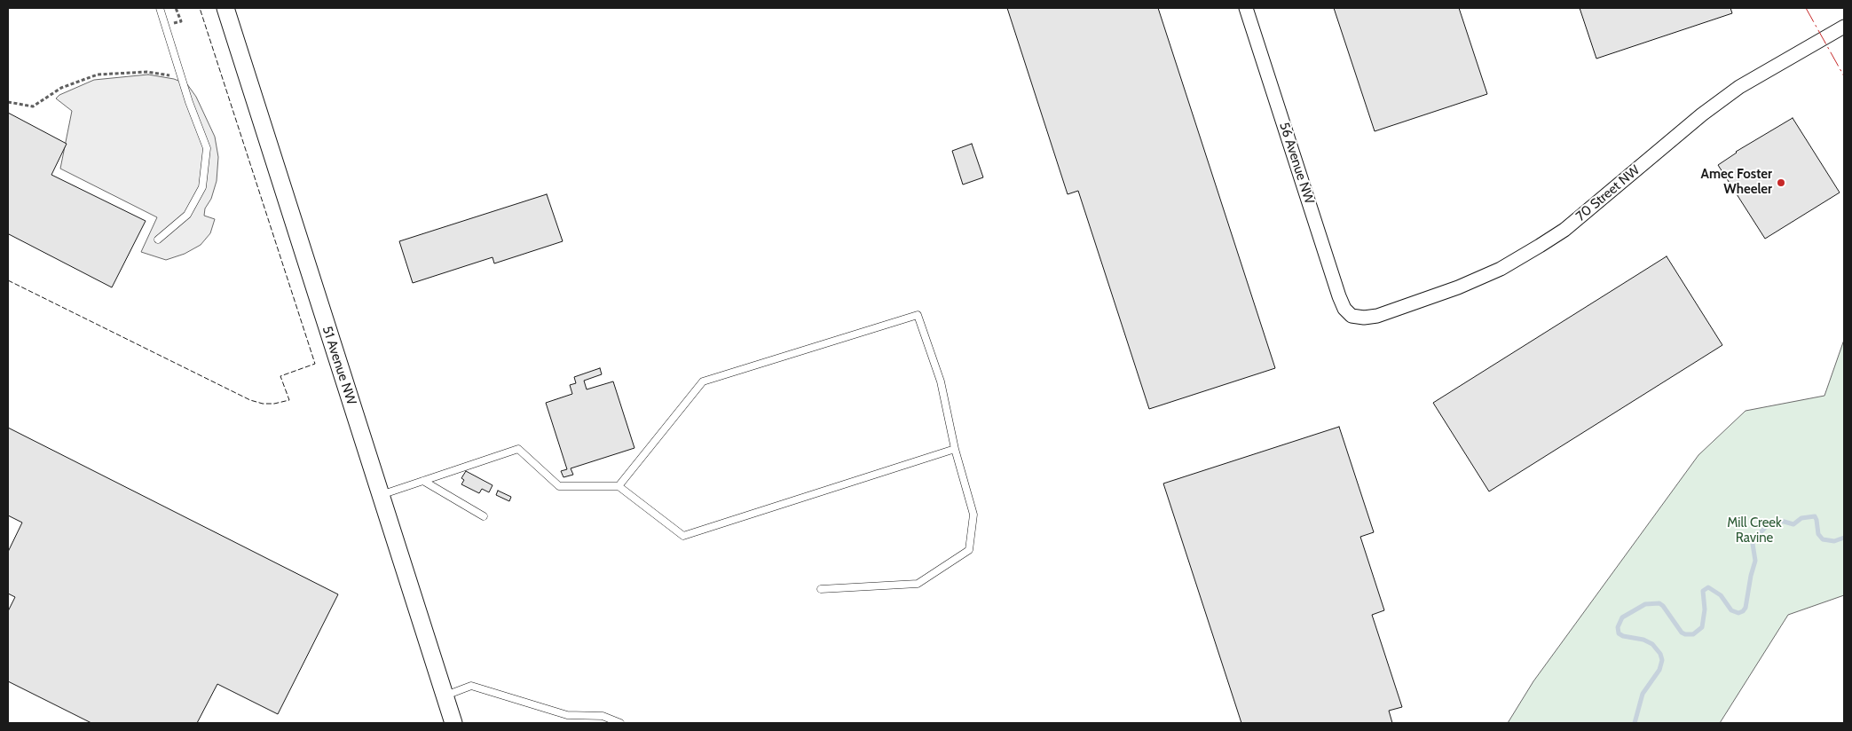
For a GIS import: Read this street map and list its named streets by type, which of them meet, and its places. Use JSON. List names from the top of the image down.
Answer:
{
  "streets": {
    "street": ["56 Avenue NW", "70 Street NW", "51 Avenue NW"]
  },
  "crossings": [
    ["56 Avenue NW", "70 Street NW"]
  ],
  "parks": ["Mill Creek Ravine"],
  "places": ["Amec Foster Wheeler"]
}
